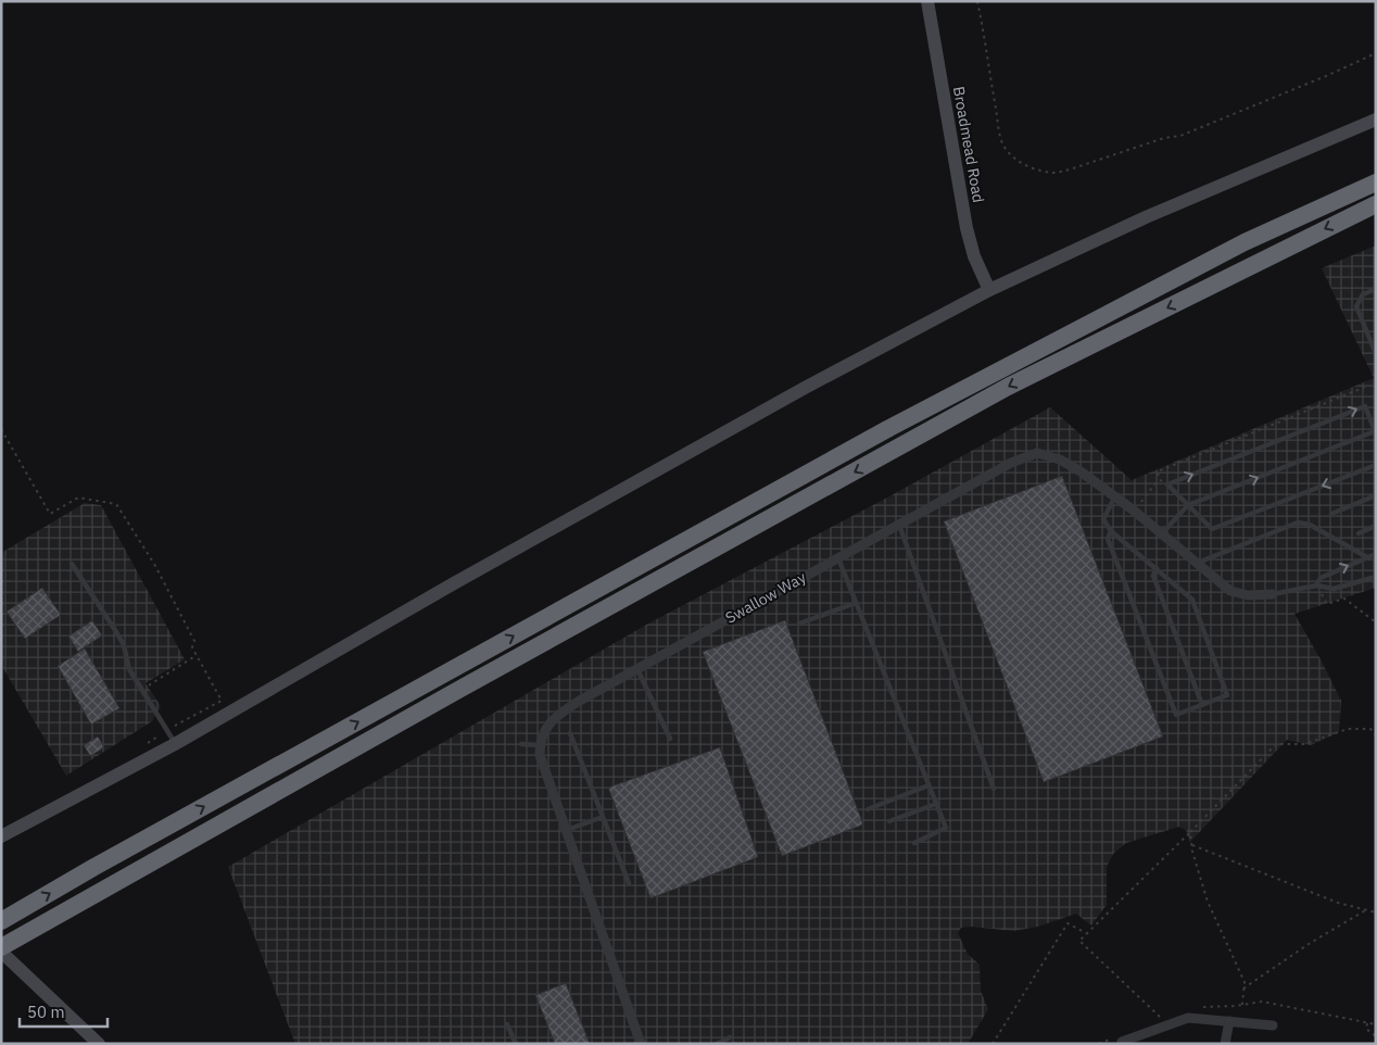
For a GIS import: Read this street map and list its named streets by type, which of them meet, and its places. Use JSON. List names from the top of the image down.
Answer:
{
  "streets": {
    "street": ["Broadmead Road", "Swallow Way"]
  },
  "scale_bar": "50 m"
}
